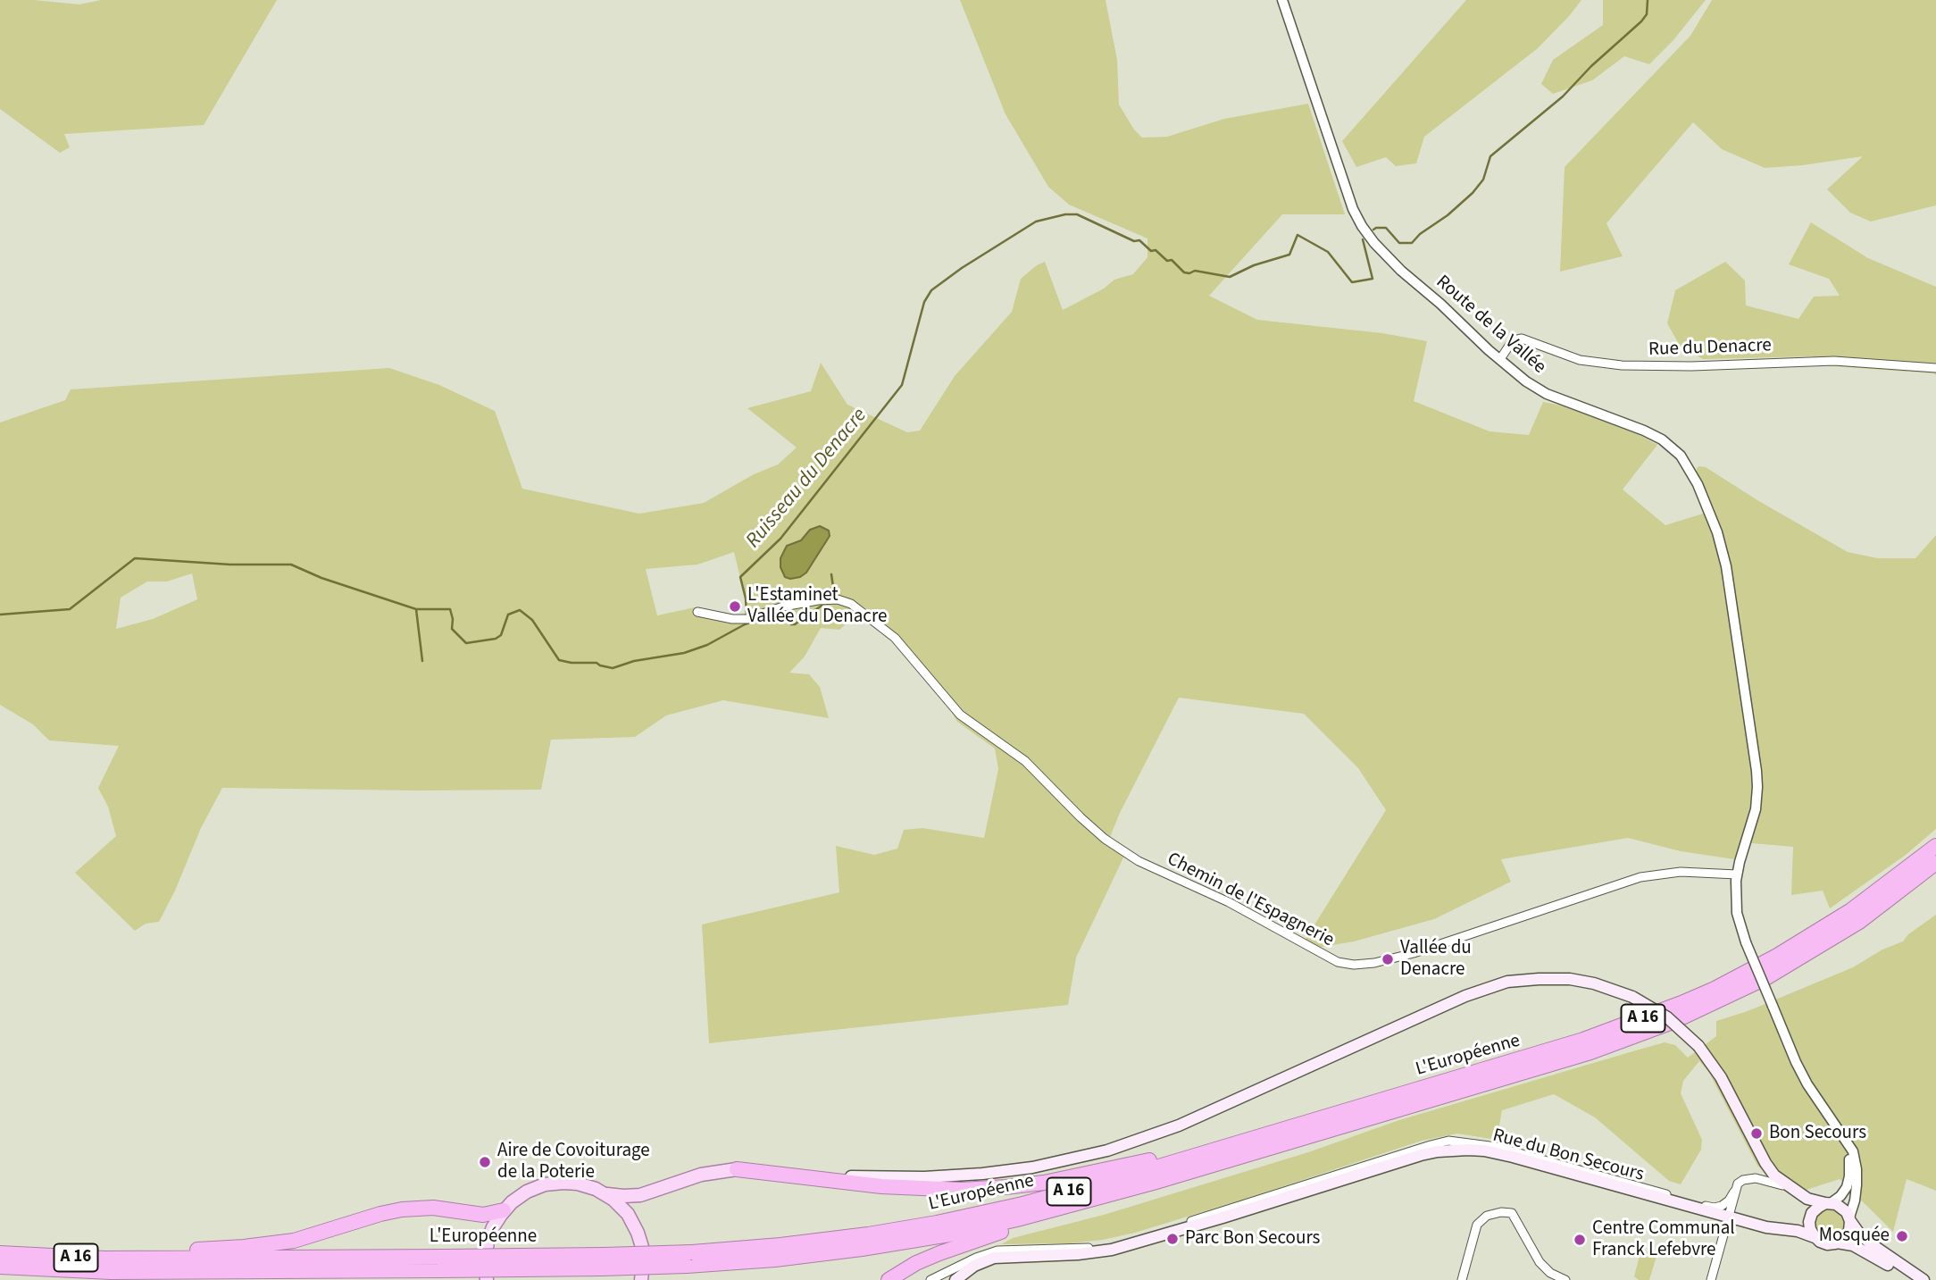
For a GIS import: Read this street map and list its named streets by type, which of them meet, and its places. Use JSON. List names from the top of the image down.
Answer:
{
  "streets": {
    "highway": ["A 16", "L'Européenne"],
    "main road": ["Rue du Bon Secours"],
    "street": ["Route de la Vallée", "Rue du Denacre", "Chemin de l'Espagnerie"]
  },
  "crossings": [
    ["Route de la Vallée", "Rue du Denacre"],
    ["Route de la Vallée", "Chemin de l'Espagnerie"]
  ],
  "water": ["Ruisseau du Denacre"],
  "places": [
    "L'Estaminet Vallée du Denacre",
    "Vallée du Denacre",
    "Bon Secours",
    "Aire de Covoiturage de la Poterie",
    "Mosquée",
    "Parc Bon Secours",
    "Centre Communal Franck Lefebvre"
  ]
}
